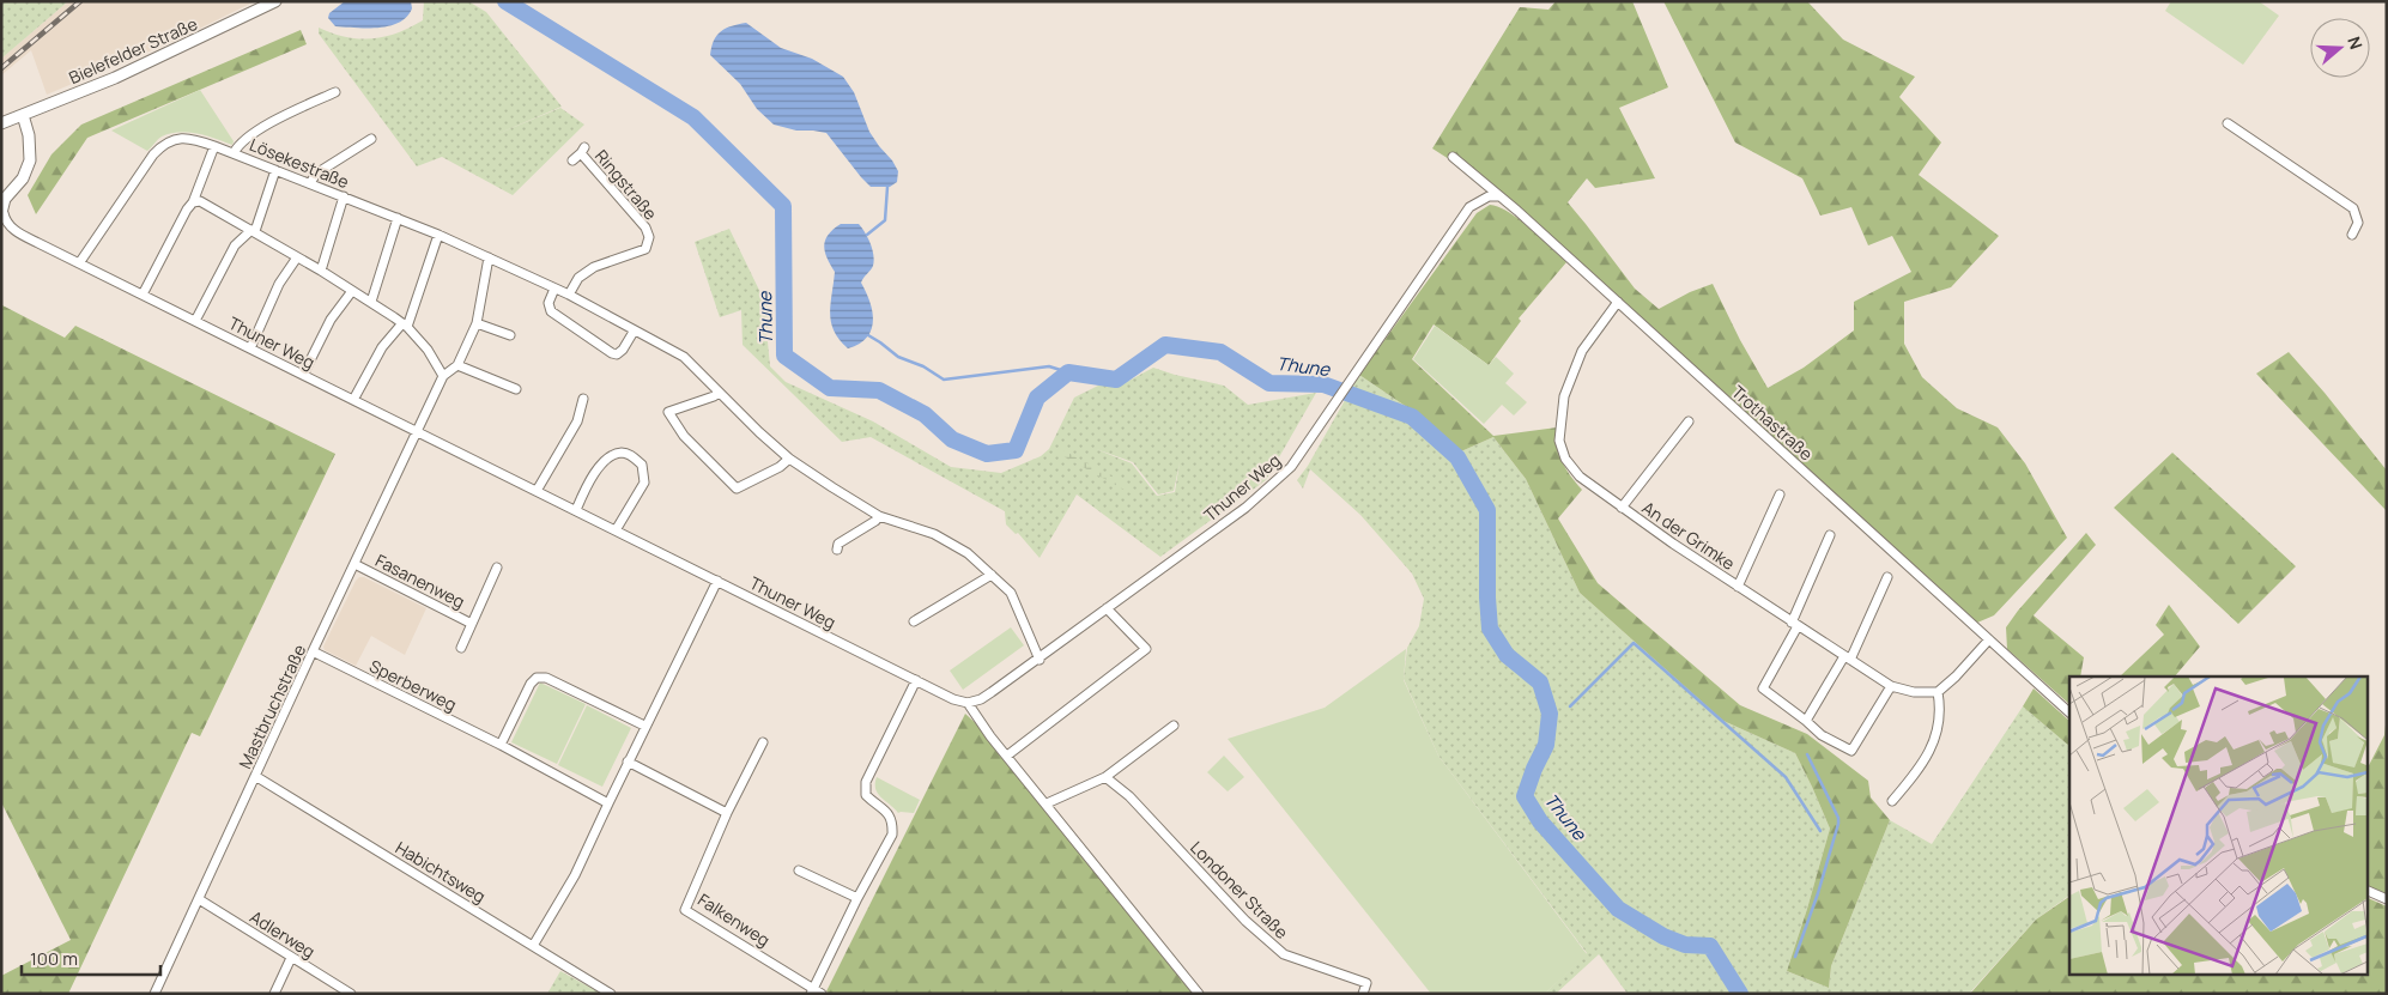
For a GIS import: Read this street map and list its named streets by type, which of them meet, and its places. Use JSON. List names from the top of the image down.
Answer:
{
  "streets": {
    "main road": ["Bielefelder Straße"],
    "street": [
      "Lösekestraße",
      "Ringstraße",
      "Thuner Weg",
      "Trothastraße",
      "An der Grimke",
      "Fasanenweg",
      "Sperberweg",
      "Mastbruchstraße",
      "Habichtsweg",
      "Londoner Straße",
      "Falkenweg",
      "Adlerweg"
    ]
  },
  "crossings": [
    ["Lösekestraße", "Ringstraße"],
    ["Lösekestraße", "Thuner Weg"],
    ["Thuner Weg", "Trothastraße"],
    ["Thuner Weg", "Mastbruchstraße"],
    ["Trothastraße", "An der Grimke"],
    ["Fasanenweg", "Mastbruchstraße"],
    ["Sperberweg", "Mastbruchstraße"],
    ["Mastbruchstraße", "Habichtsweg"],
    ["Mastbruchstraße", "Adlerweg"]
  ],
  "water": ["Thune"],
  "scale_bar": "100 m",
  "north": "right"
}
